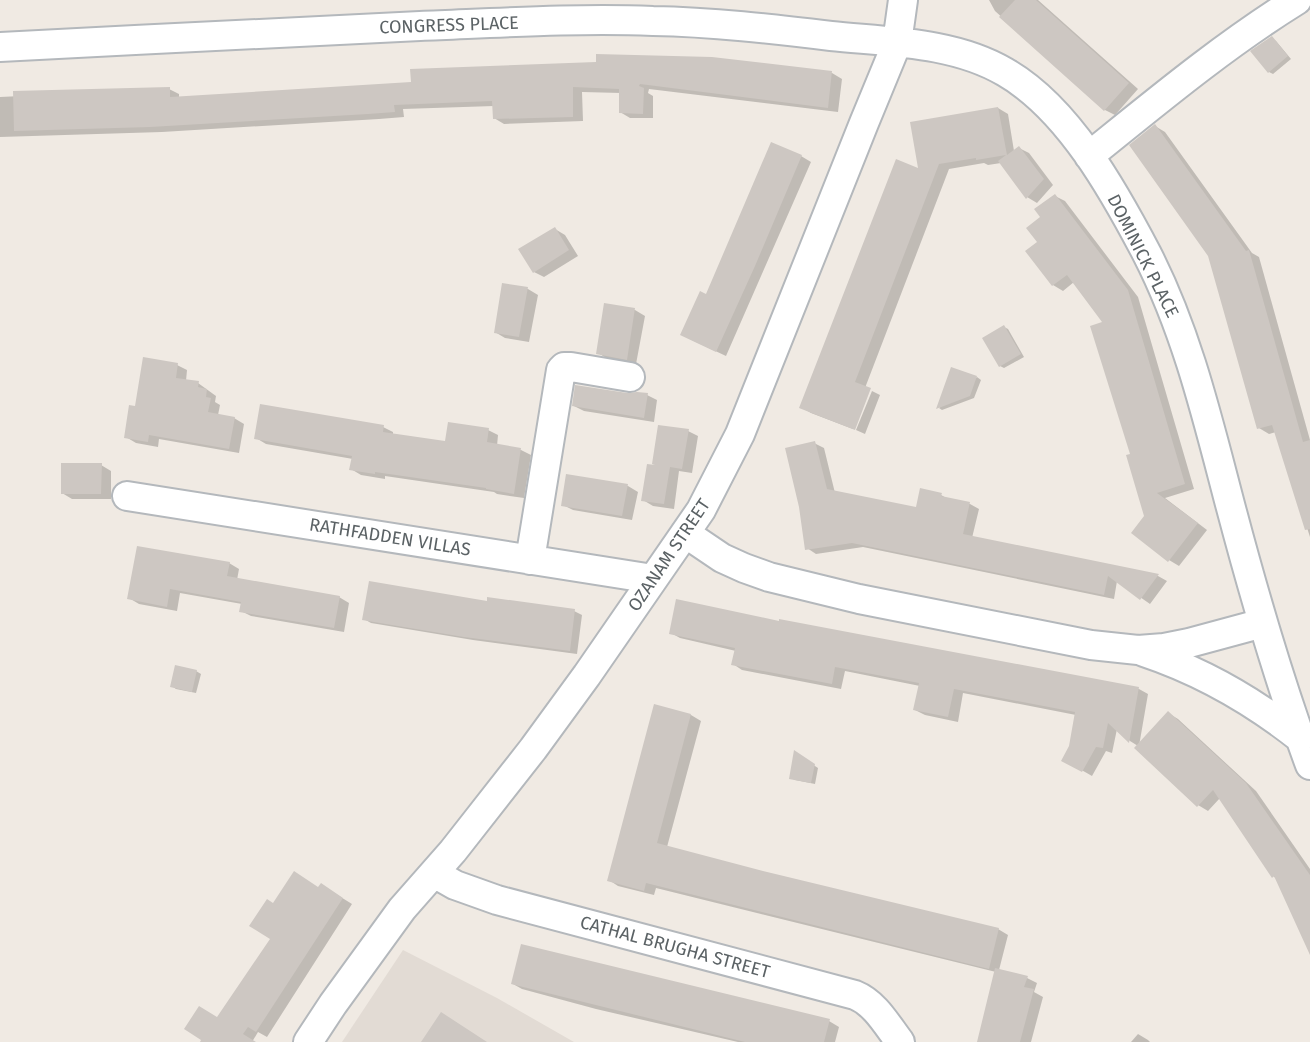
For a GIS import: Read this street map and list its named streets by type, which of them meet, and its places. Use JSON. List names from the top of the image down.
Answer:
{
  "streets": {
    "street": [
      "CONGRESS PLACE",
      "DOMINICK PLACE",
      "RATHFADDEN VILLAS",
      "OZANAM STREET",
      "CATHAL BRUGHA STREET"
    ]
  },
  "crossings": [
    ["CONGRESS PLACE", "DOMINICK PLACE"],
    ["CONGRESS PLACE", "OZANAM STREET"],
    ["DOMINICK PLACE", "OZANAM STREET"],
    ["RATHFADDEN VILLAS", "OZANAM STREET"],
    ["OZANAM STREET", "CATHAL BRUGHA STREET"]
  ]
}
